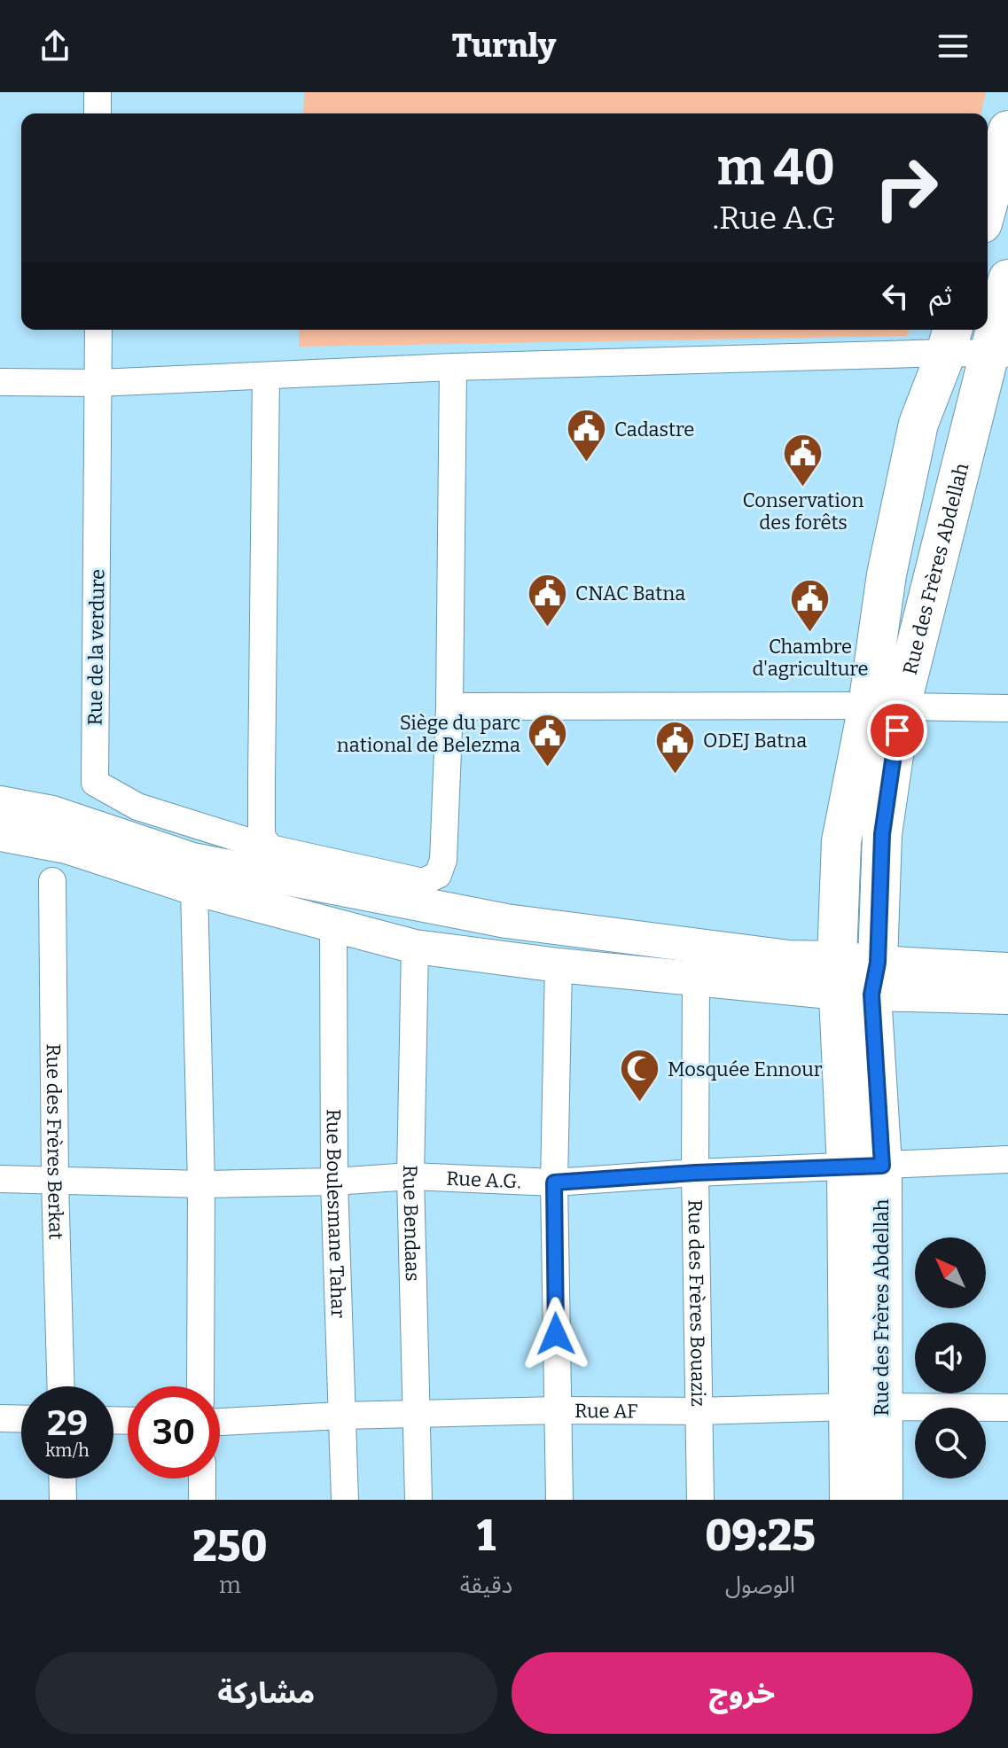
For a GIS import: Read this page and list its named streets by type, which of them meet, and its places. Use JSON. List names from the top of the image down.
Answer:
{
  "streets": {
    "main road": ["Rue des Frères Abdellah"],
    "street": [
      "Rue de la verdure",
      "Rue des Frères Berkat",
      "Rue A.G.",
      "Rue Boulesmane Tahar",
      "Rue Bendaas",
      "Rue des Frères Bouaziz",
      "Rue AF"
    ]
  },
  "crossings": [
    ["Rue des Frères Abdellah", "Rue A.G."],
    ["Rue des Frères Abdellah", "Rue AF"],
    ["Rue des Frères Berkat", "Rue A.G."],
    ["Rue A.G.", "Rue Boulesmane Tahar"],
    ["Rue A.G.", "Rue Bendaas"],
    ["Rue A.G.", "Rue des Frères Bouaziz"],
    ["Rue Boulesmane Tahar", "Rue AF"],
    ["Rue Bendaas", "Rue AF"],
    ["Rue des Frères Bouaziz", "Rue AF"]
  ],
  "places": {
    "public building": [
      "Cadastre",
      "Conservation des forêts",
      "CNAC Batna",
      "Chambre d'agriculture",
      "Siège du parc national de Belezma",
      "ODEJ Batna"
    ],
    "mosque": ["Mosquée Ennour"]
  },
  "north": "top left",
  "page": {
    "header": "Turnly",
    "turn": ["40 m", "Rue A.G."],
    "then": "ثم",
    "speed": "29 km/h",
    "limit": "30",
    "eta": [
      "09:25",
      "الوصول",
      "1",
      "دقيقة",
      "250",
      "m"
    ],
    "buttons": ["خروج", "مشاركة"]
  }
}
